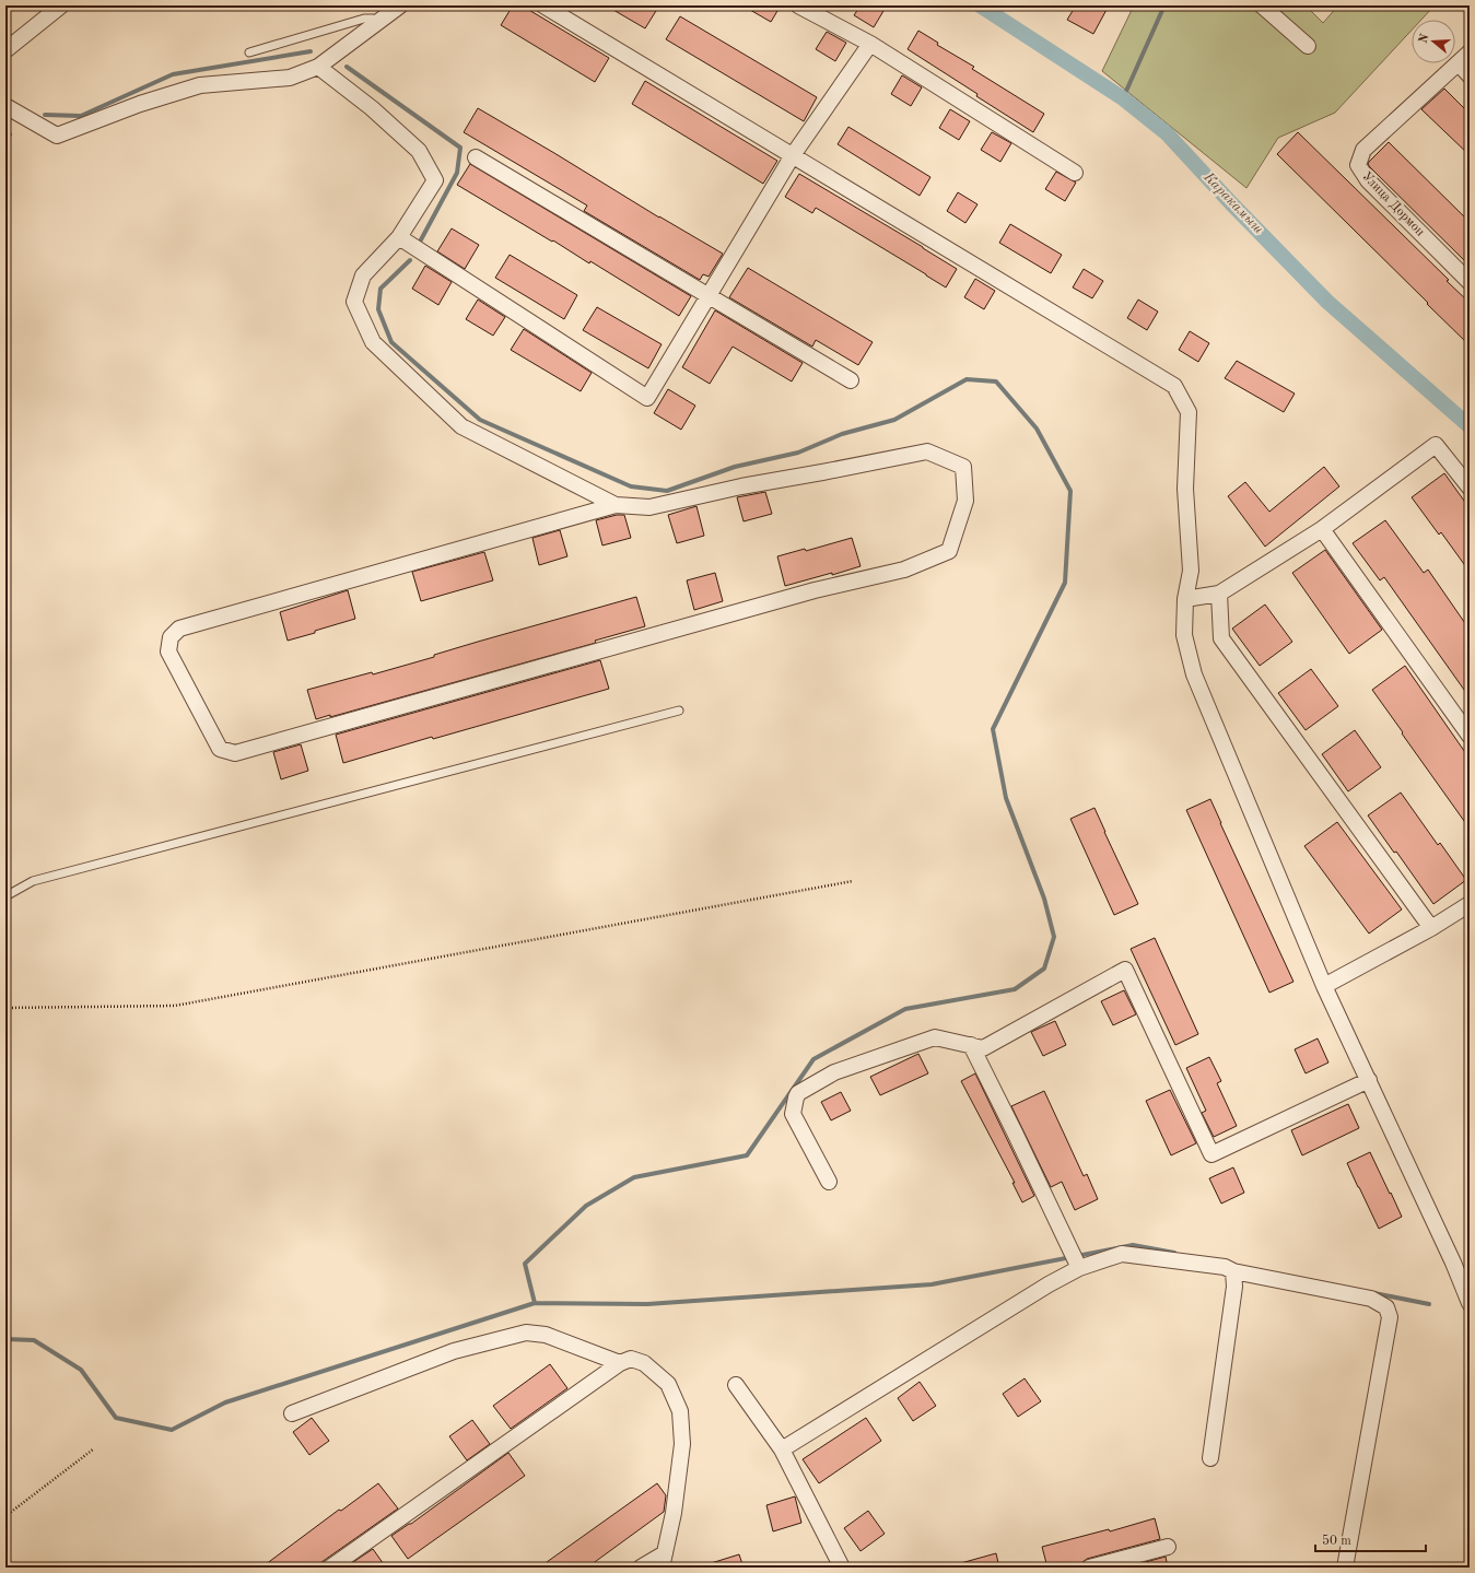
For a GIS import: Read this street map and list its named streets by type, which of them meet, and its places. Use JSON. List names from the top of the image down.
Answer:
{
  "streets": {
    "street": ["Улица Дормон"]
  },
  "water": ["Каракамыш"],
  "scale_bar": "50 m",
  "north": "left"
}
